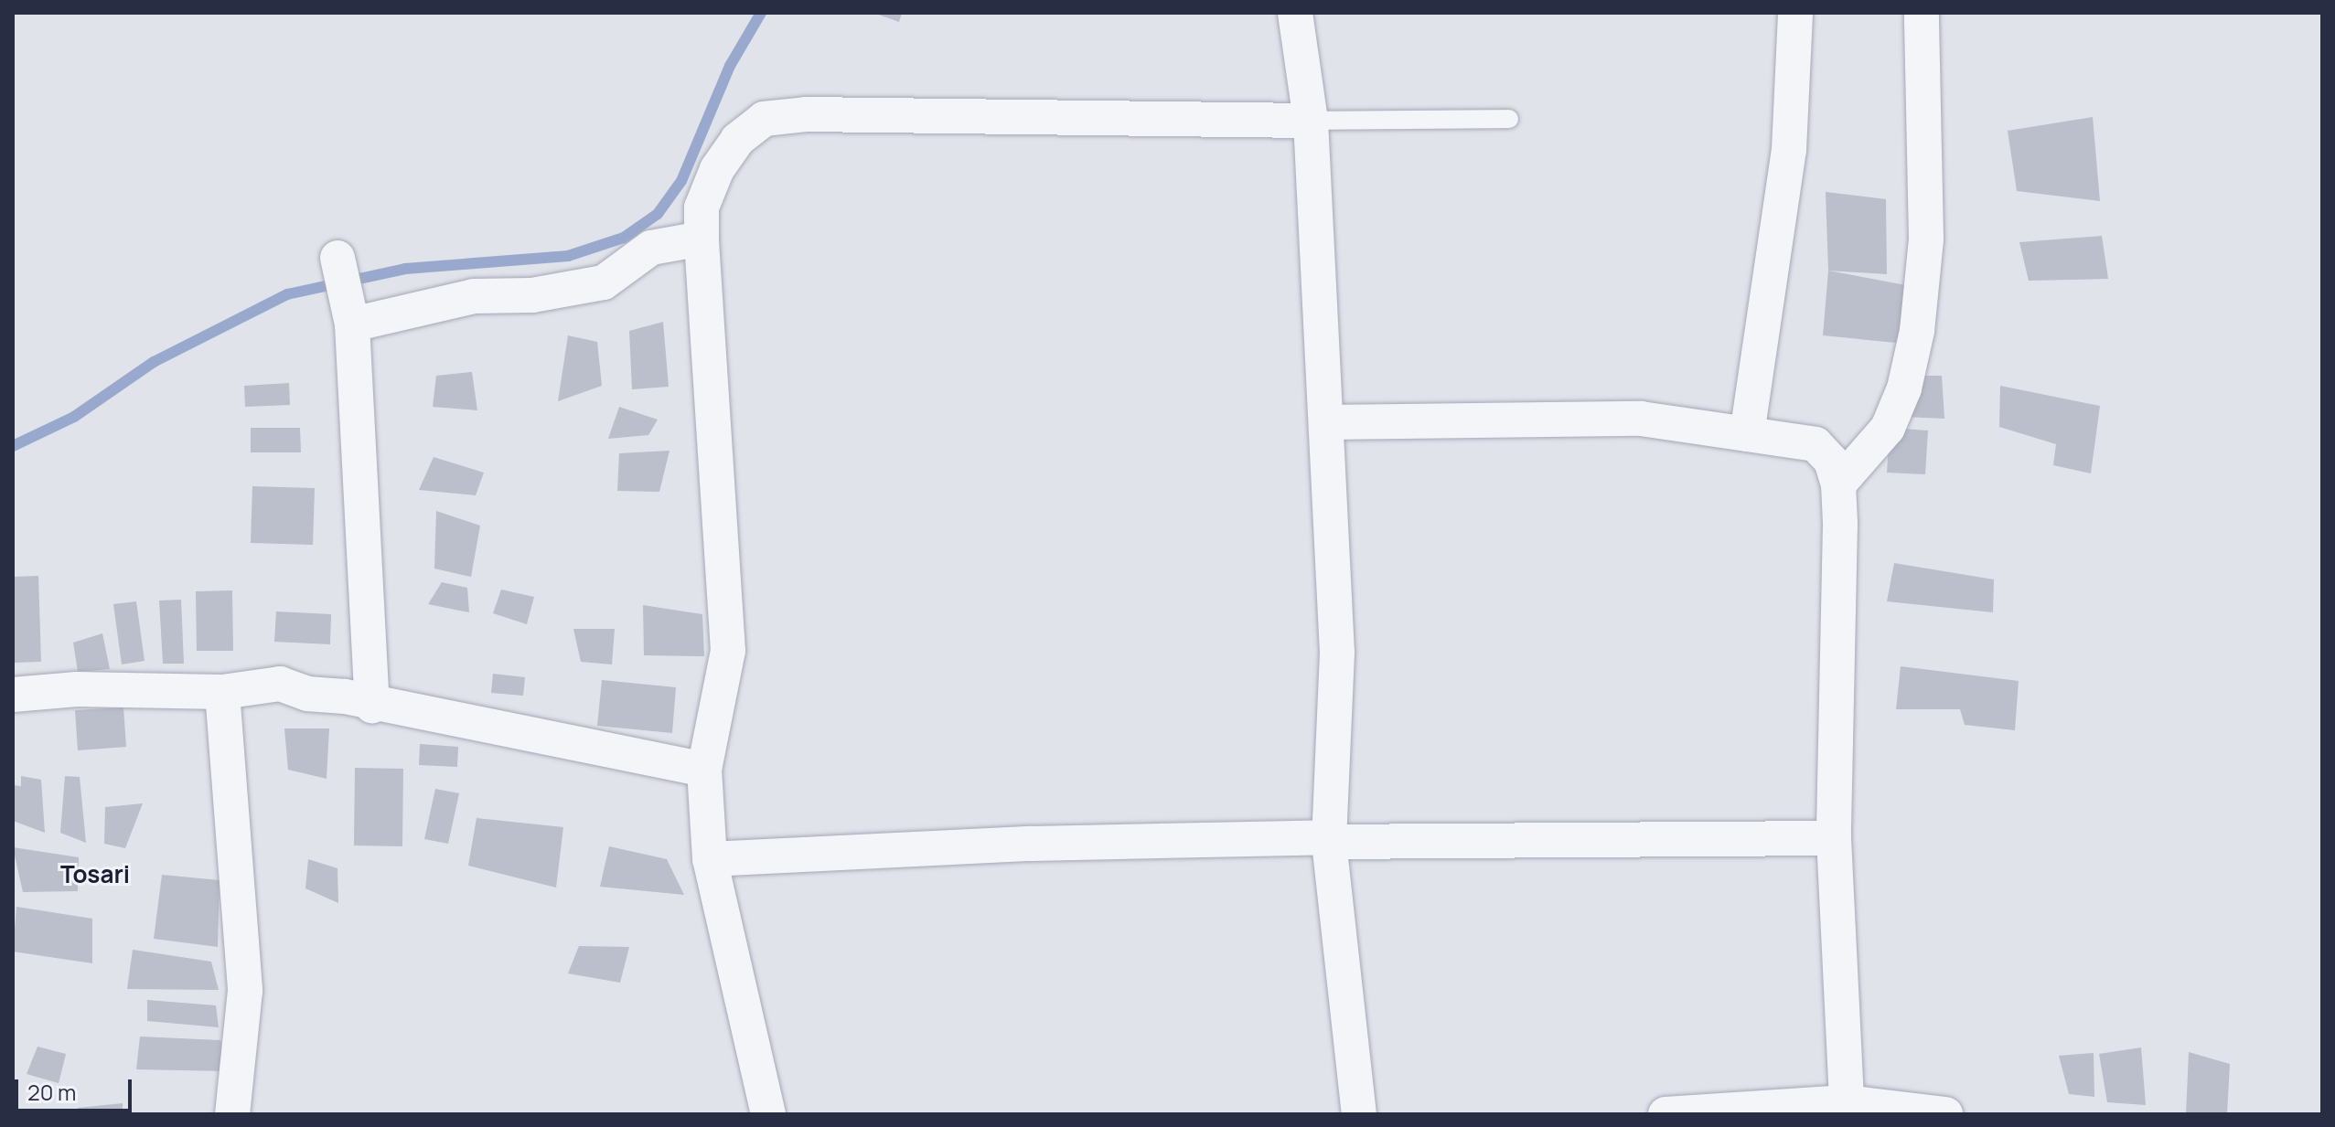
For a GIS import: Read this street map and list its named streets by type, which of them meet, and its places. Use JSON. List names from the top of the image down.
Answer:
{
  "districts": ["Tosari"],
  "scale_bar": "20 m"
}
